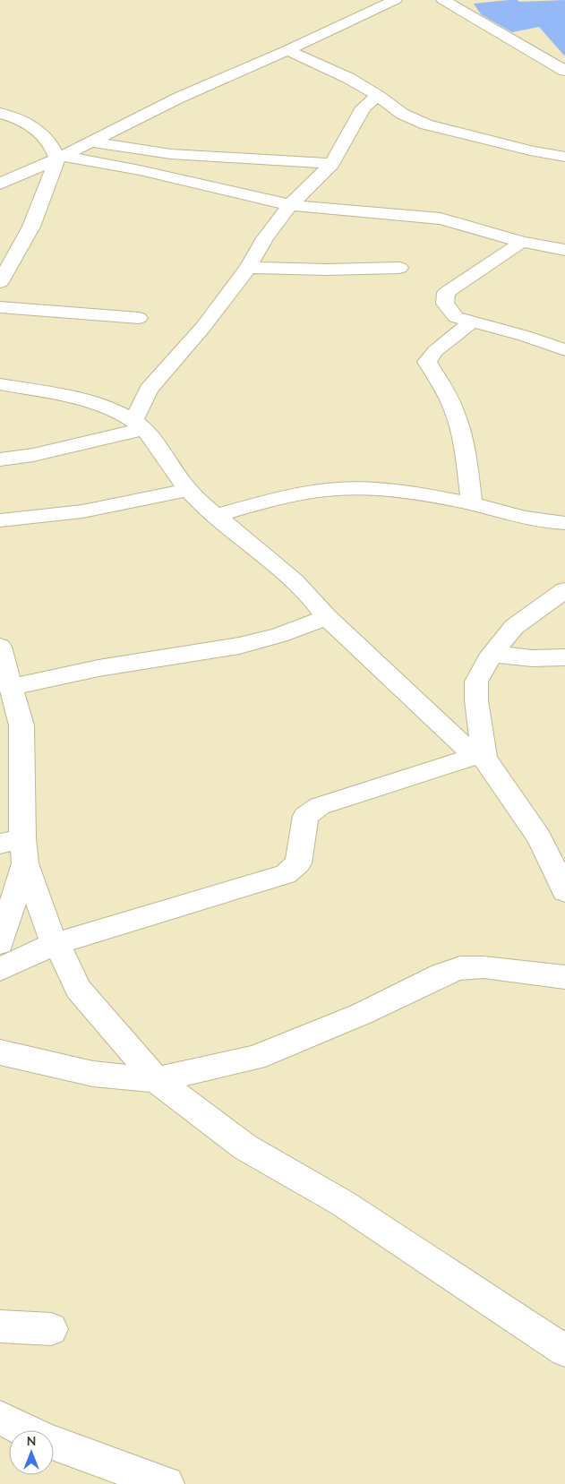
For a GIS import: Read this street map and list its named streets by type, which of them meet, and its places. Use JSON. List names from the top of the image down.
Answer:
{
  "north": "top"
}
